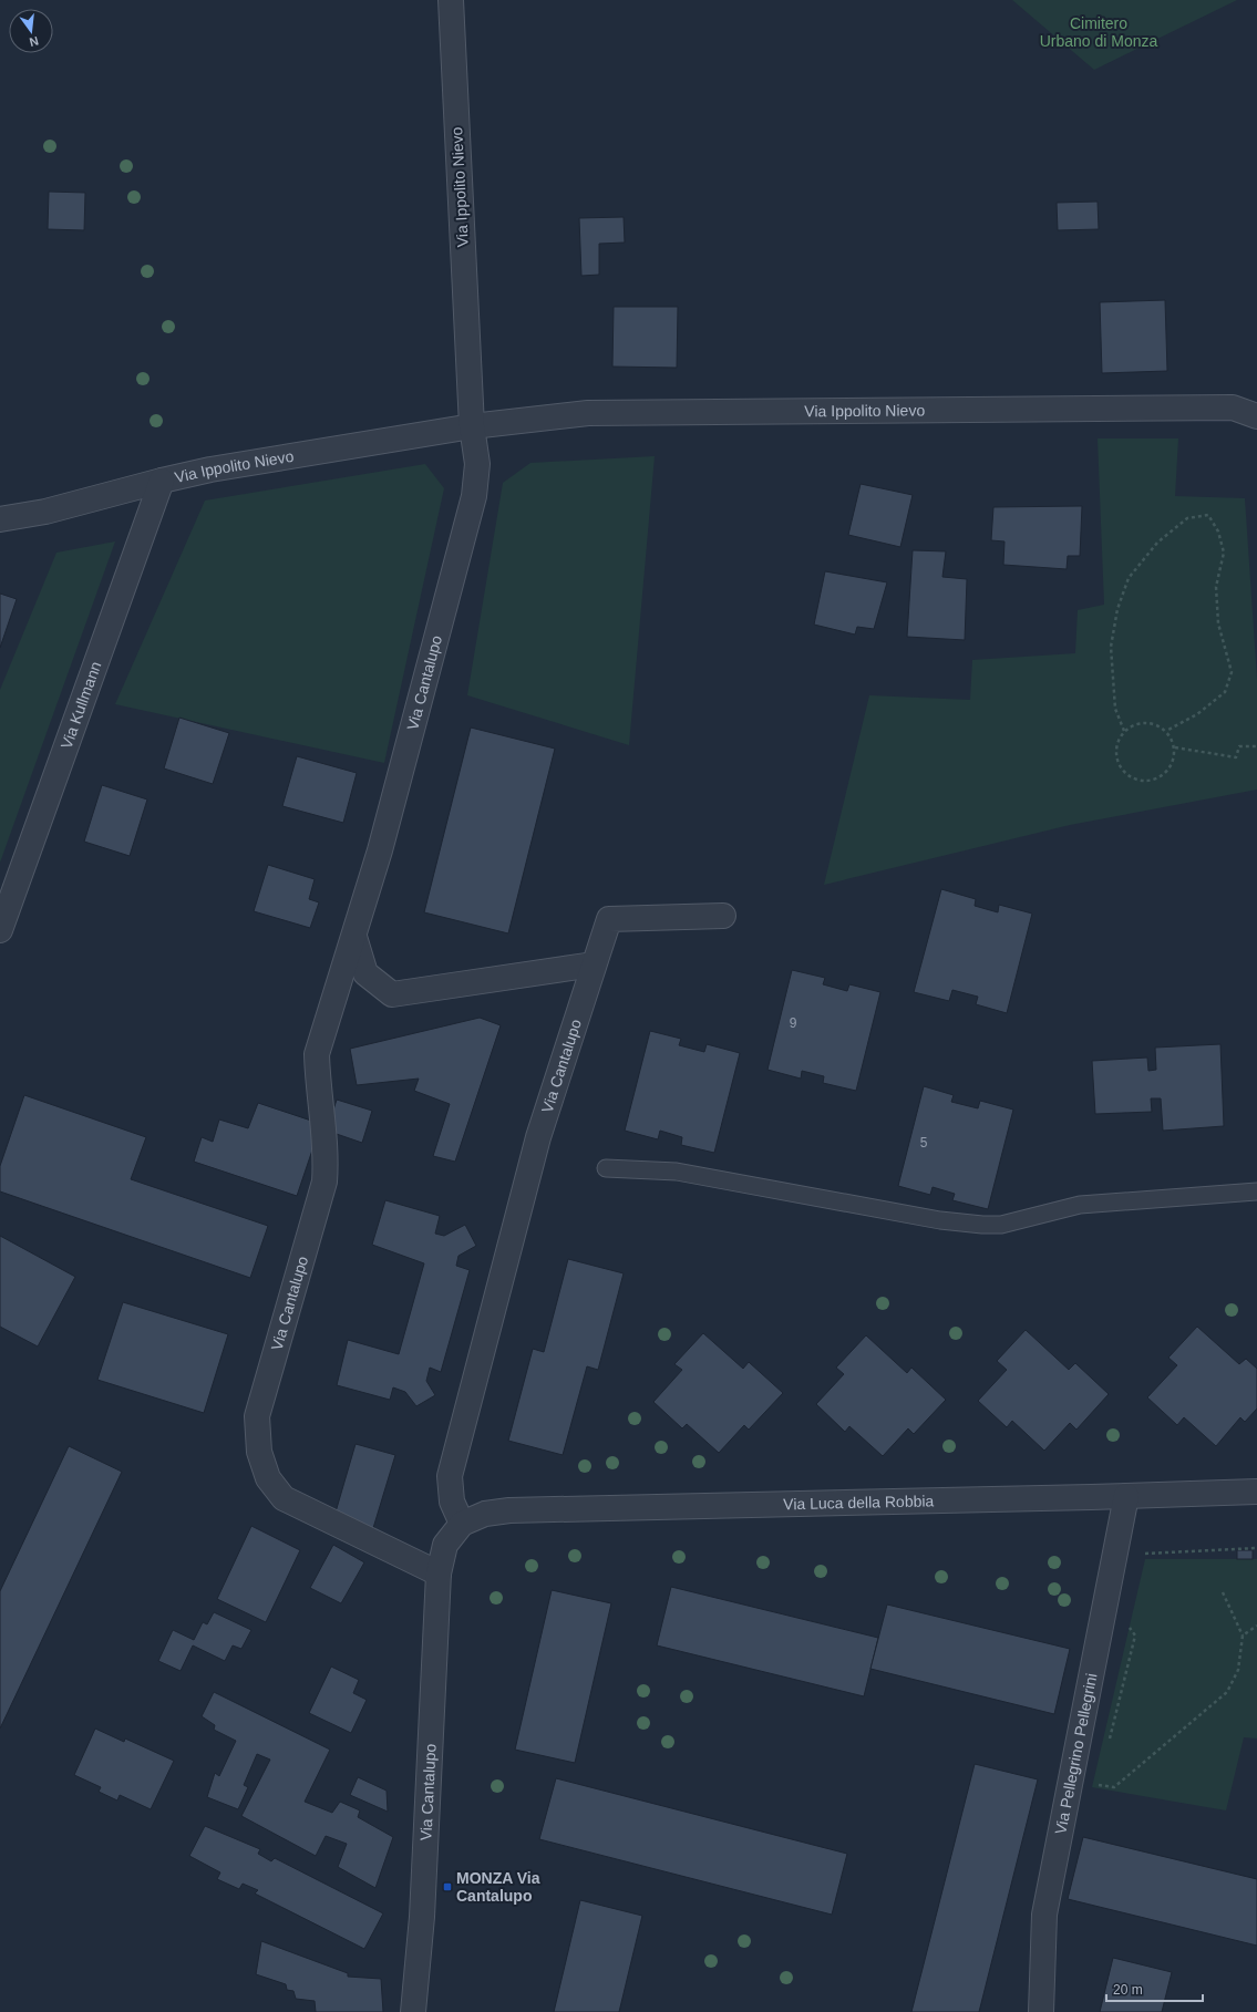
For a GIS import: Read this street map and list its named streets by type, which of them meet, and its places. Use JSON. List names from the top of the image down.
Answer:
{
  "streets": {
    "street": [
      "Via Ippolito Nievo",
      "Via Cantalupo",
      "Via Kullmann",
      "Via Luca della Robbia",
      "Via Pellegrino Pellegrini"
    ]
  },
  "crossings": [
    ["Via Ippolito Nievo", "Via Cantalupo"],
    ["Via Ippolito Nievo", "Via Kullmann"],
    ["Via Cantalupo", "Via Luca della Robbia"],
    ["Via Luca della Robbia", "Via Pellegrino Pellegrini"]
  ],
  "parks": ["Cimitero Urbano di Monza"],
  "places": {
    "transit": ["MONZA Via Cantalupo"]
  },
  "house_numbers": ["9", "5"],
  "scale_bar": "20 m",
  "north": "bottom"
}
